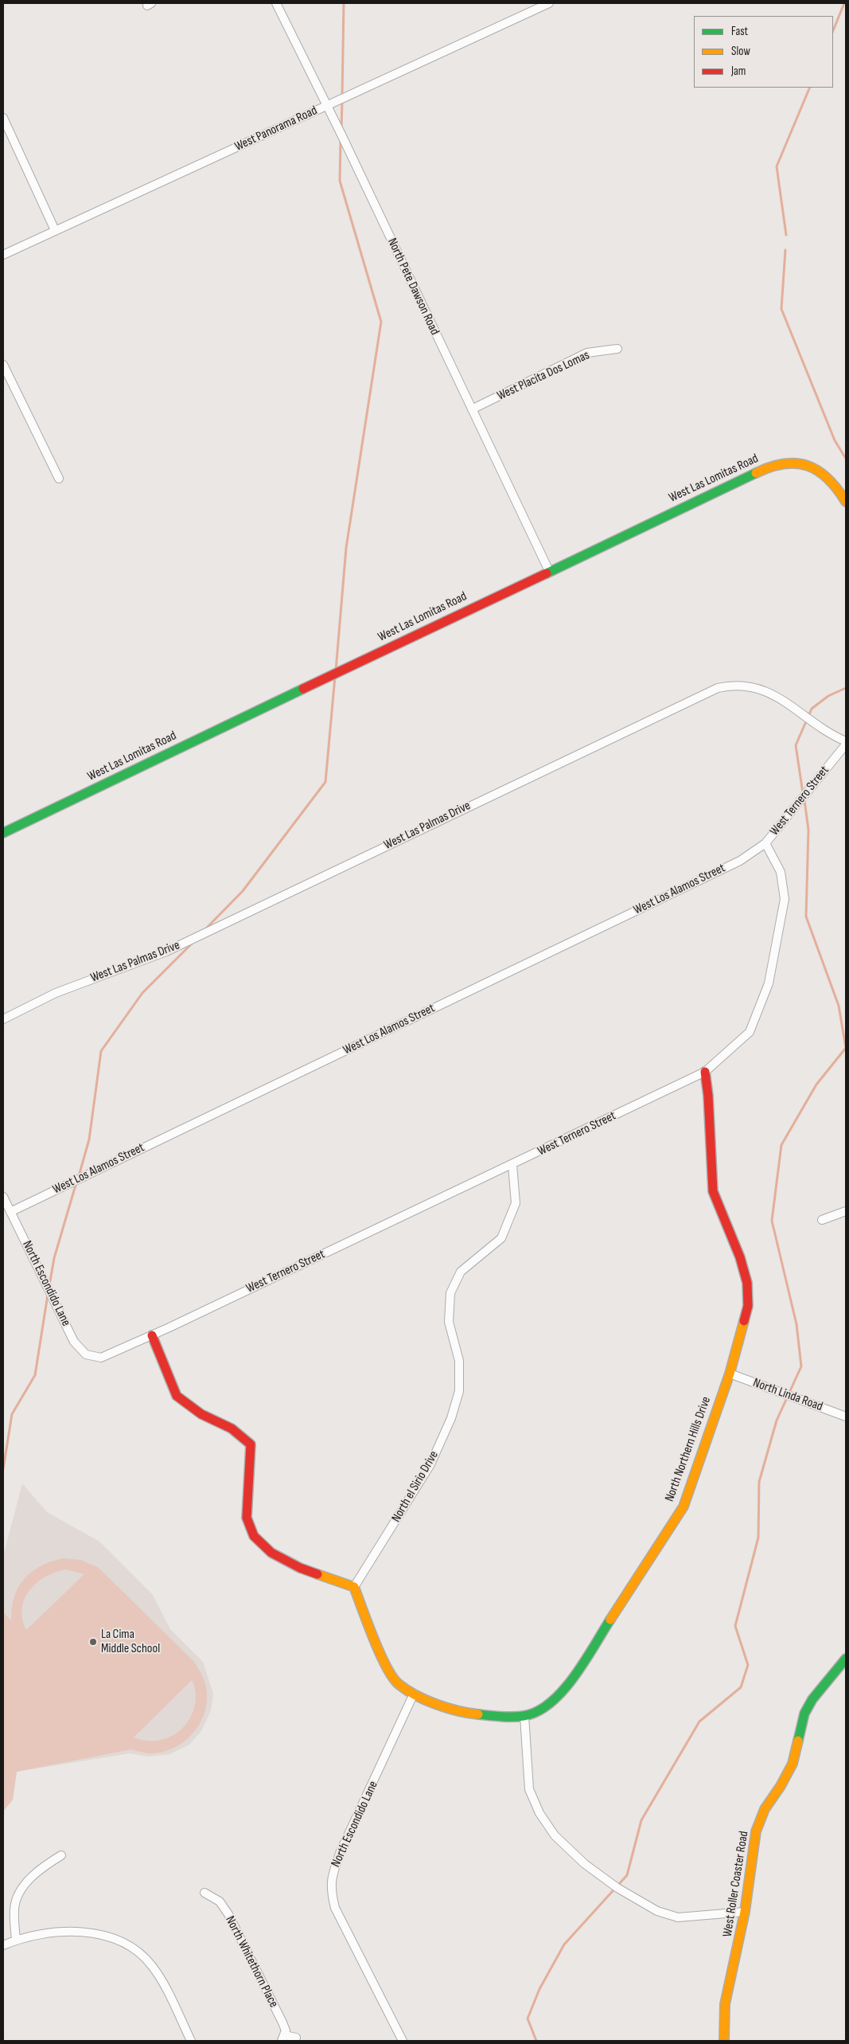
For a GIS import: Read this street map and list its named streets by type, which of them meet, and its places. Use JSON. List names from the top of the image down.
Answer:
{
  "streets": {
    "street": [
      "West Panorama Road",
      "North Pete Dawson Road",
      "West Placita Dos Lomas",
      "West Las Lomitas Road",
      "West Ternero Street",
      "West Las Palmas Drive",
      "West Los Alamos Street",
      "North Escondido Lane",
      "North Linda Road",
      "North Northern Hills Drive",
      "North el Sirio Drive",
      "West Roller Coaster Road",
      "North Whitethorn Place"
    ]
  },
  "crossings": [
    ["West Panorama Road", "North Pete Dawson Road"],
    ["North Pete Dawson Road", "West Placita Dos Lomas"],
    ["North Pete Dawson Road", "West Las Lomitas Road"],
    ["West Ternero Street", "West Los Alamos Street"],
    ["West Ternero Street", "North Escondido Lane"],
    ["West Ternero Street", "North Northern Hills Drive"],
    ["West Ternero Street", "North el Sirio Drive"],
    ["West Los Alamos Street", "North Escondido Lane"],
    ["North Escondido Lane", "North Northern Hills Drive"],
    ["North Linda Road", "North Northern Hills Drive"]
  ],
  "places": ["La Cima Middle School"],
  "legend": ["Fast", "Slow", "Jam"]
}
